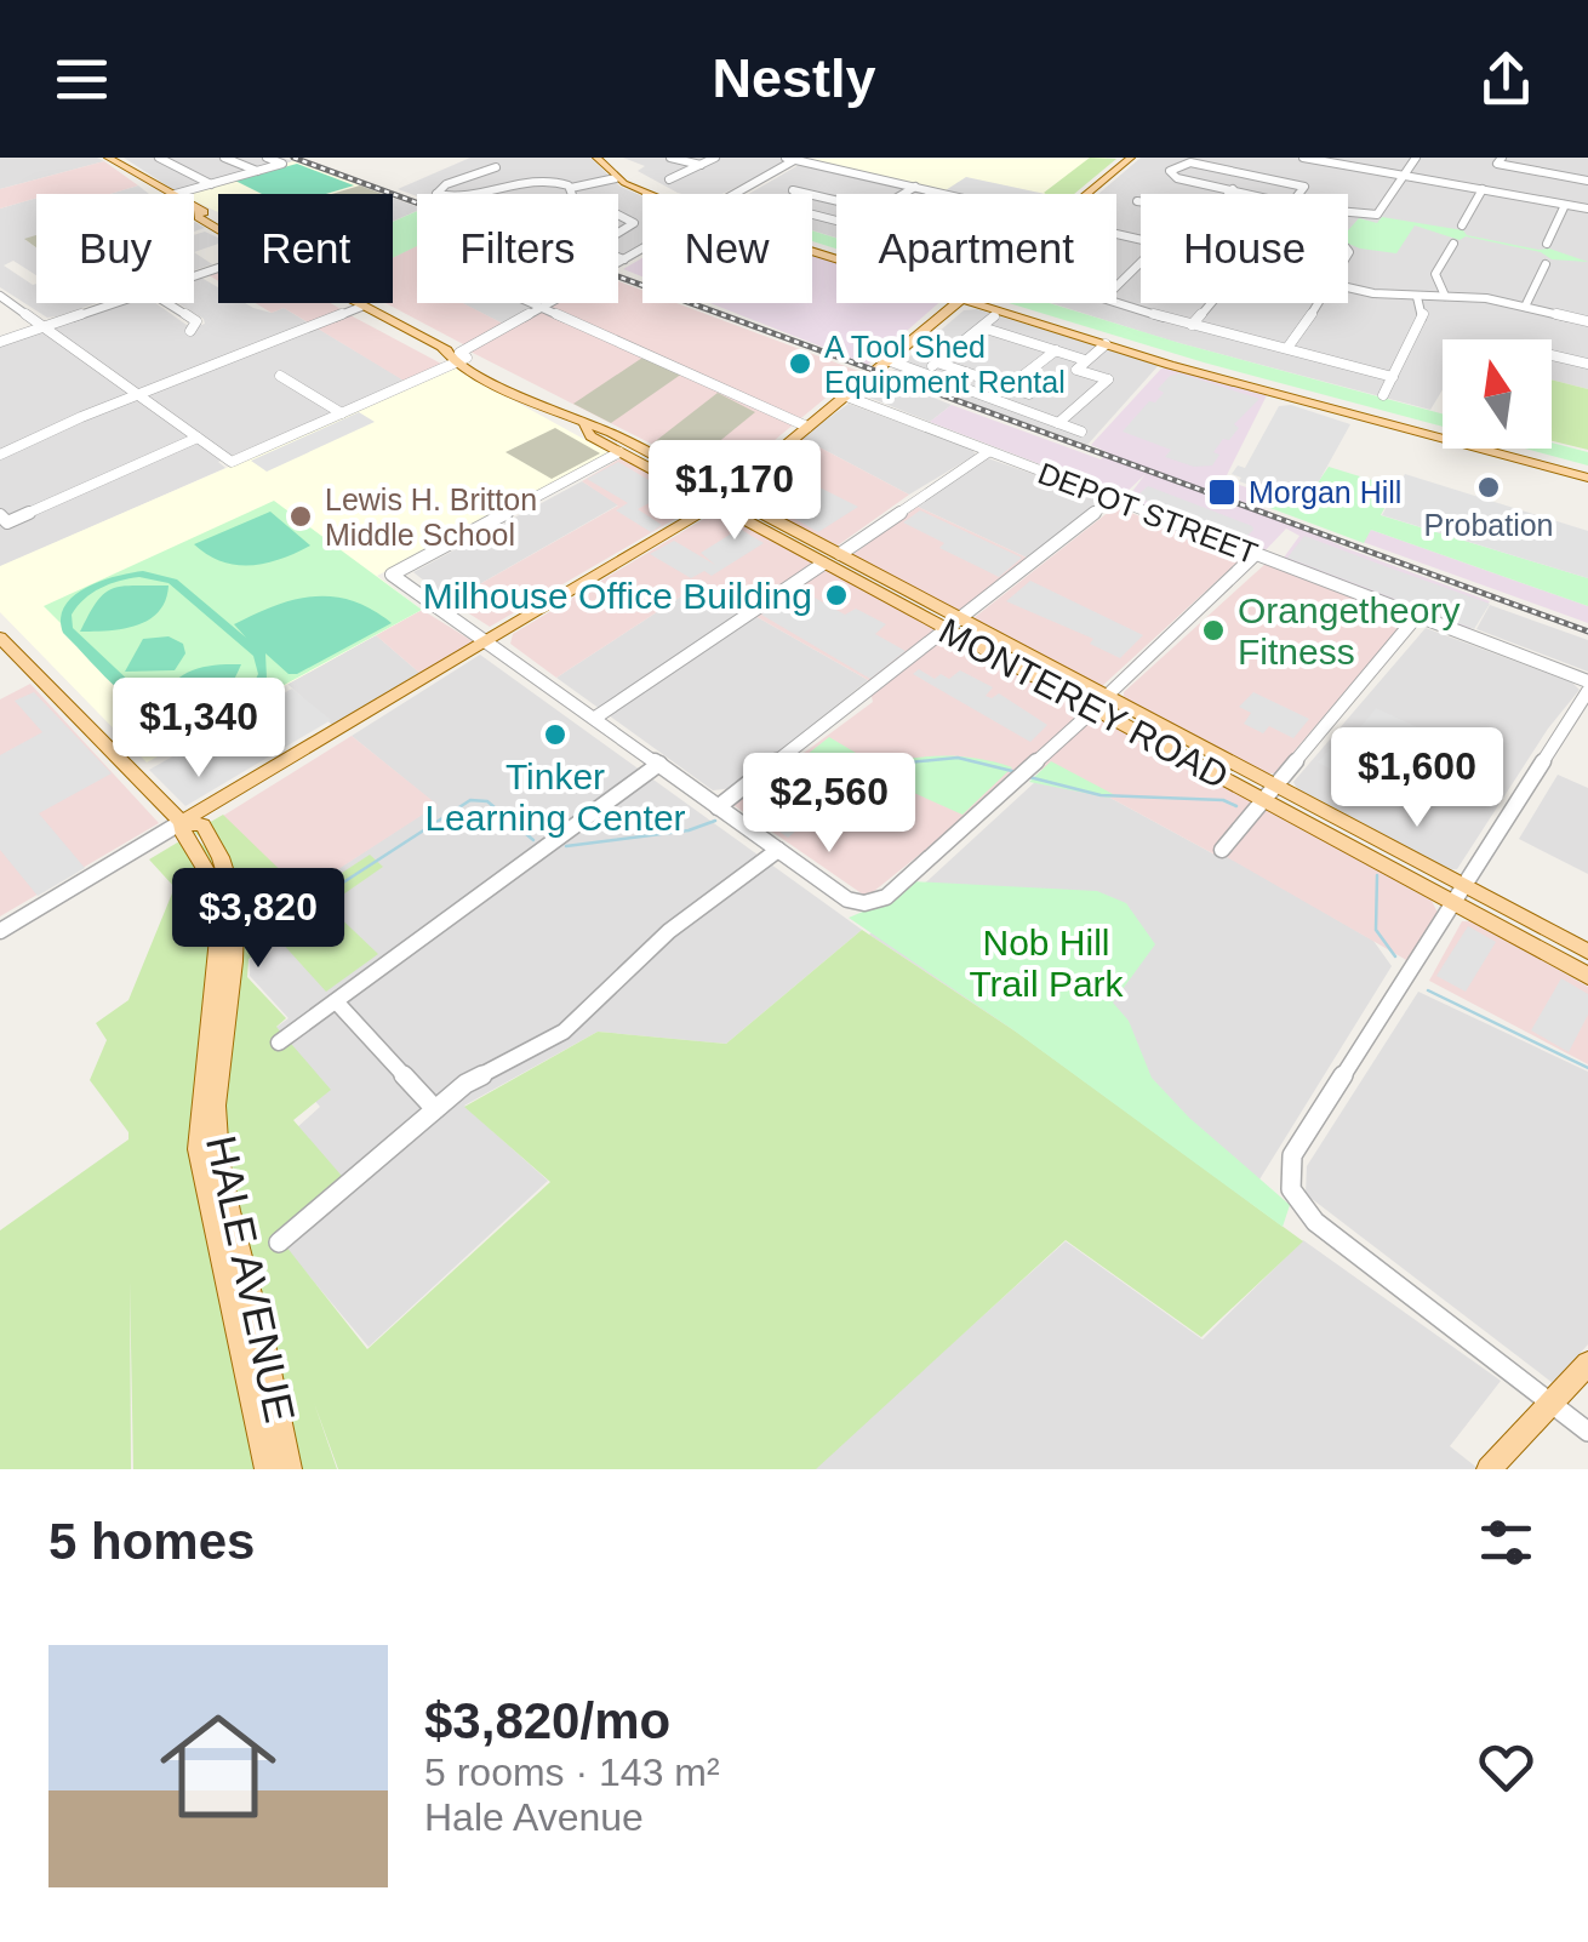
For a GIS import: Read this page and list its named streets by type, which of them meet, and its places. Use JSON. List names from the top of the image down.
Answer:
{
  "streets": {
    "main road": ["MONTEREY ROAD", "HALE AVENUE"],
    "street": ["DEPOT STREET"]
  },
  "parks": ["Nob Hill Trail Park"],
  "places": {
    "other": [
      "A Tool Shed Equipment Rental",
      "Probation",
      "Lewis H. Britton Middle School",
      "Milhouse Office Building",
      "Orangetheory Fitness",
      "Tinker Learning Center"
    ],
    "transit": ["Morgan Hill"]
  },
  "north": "top",
  "page": {
    "header": "Nestly",
    "chip": [
      "Buy",
      "Rent",
      "Filters",
      "New",
      "Apartment",
      "House"
    ],
    "price": [
      "$1,170",
      "$1,340",
      "$1,600",
      "$2,560",
      "$3,820"
    ],
    "heading": "5 homes",
    "list": [
      {
        "name": "$3,820/mo",
        "note": "5 rooms · 143 m² · Hale Avenue"
      }
    ]
  }
}
